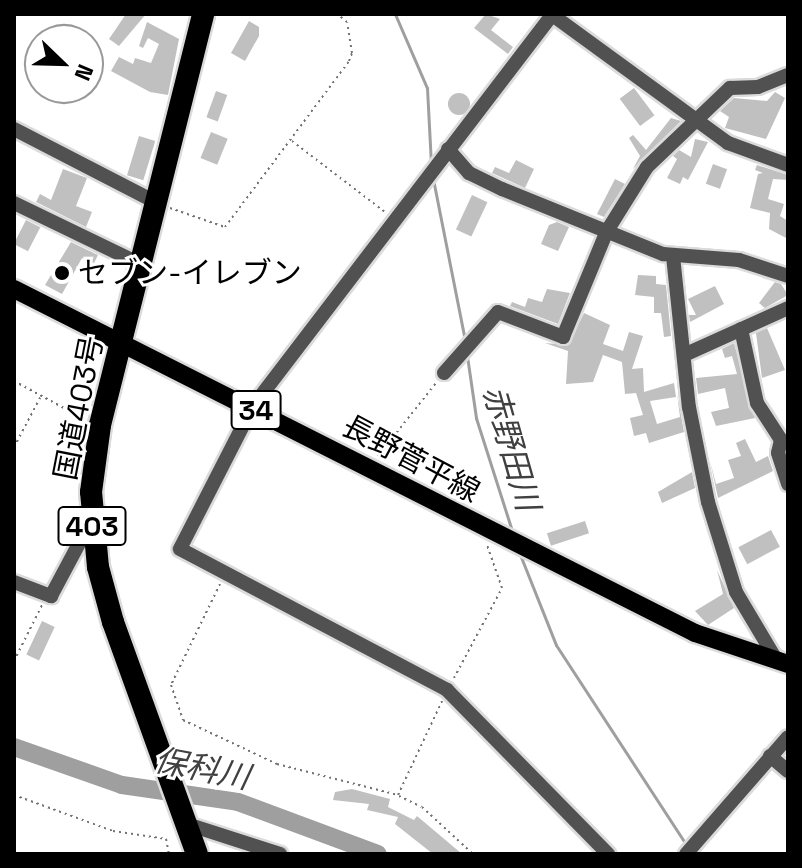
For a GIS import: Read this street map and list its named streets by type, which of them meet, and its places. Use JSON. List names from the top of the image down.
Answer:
{
  "streets": {
    "highway": ["国道403号", "403"],
    "main road": ["34", "長野菅平線"]
  },
  "crossings": [
    ["国道403号", "長野菅平線"]
  ],
  "water": ["赤野田川", "保科川"],
  "places": ["セブン-イレブン"],
  "north": "bottom right"
}
